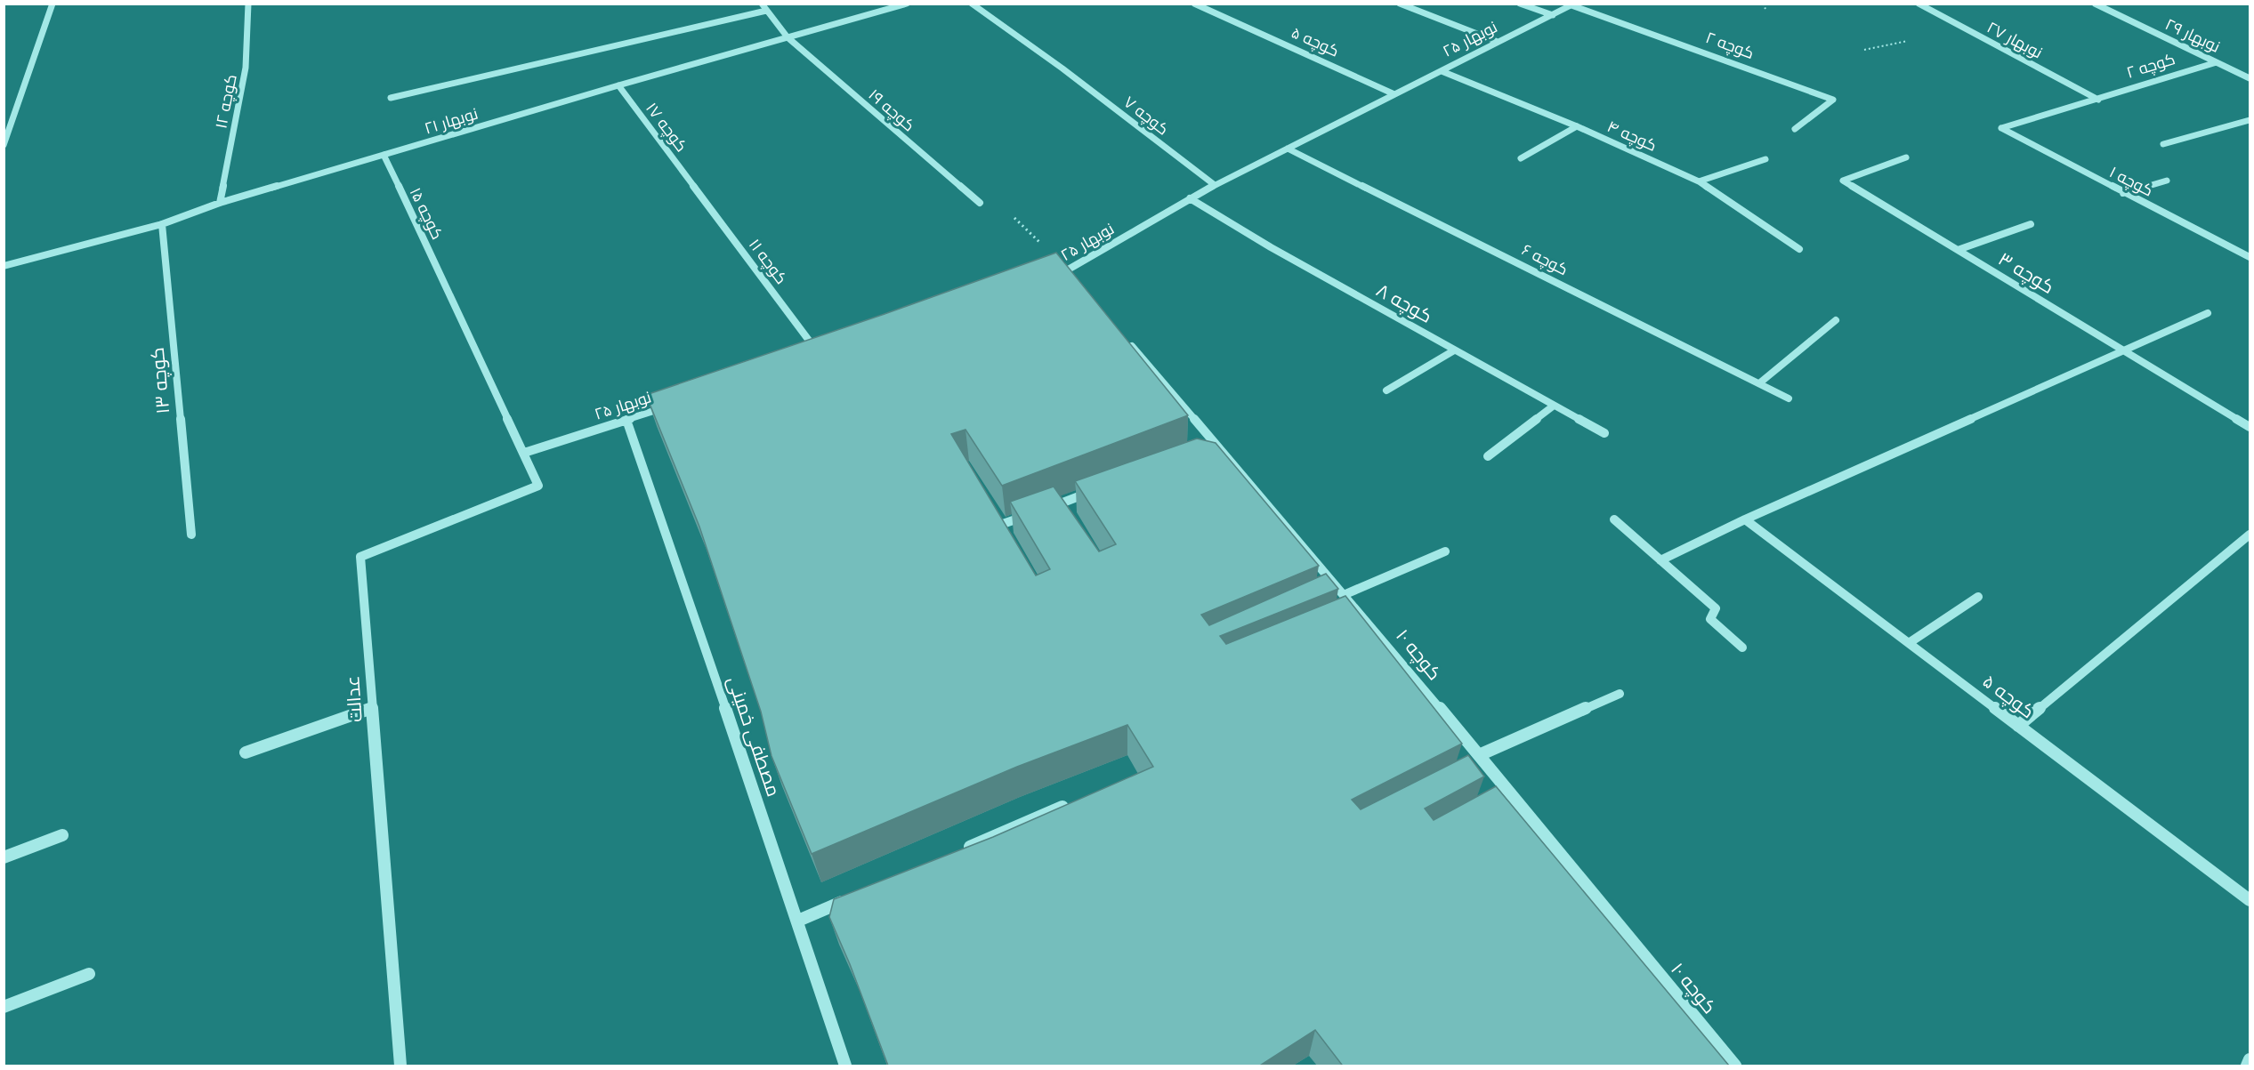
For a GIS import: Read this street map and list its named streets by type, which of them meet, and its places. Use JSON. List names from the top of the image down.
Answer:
{
  "streets": {
    "street": [
      "نوبهار ۲۹",
      "نوبهار ۲۵",
      "نوبهار ۲۷",
      "کوچه ۵",
      "کوچه ۲",
      "کوچه ۱۲",
      "کوچه ۱۹",
      "کوچه ۷",
      "نوبهار ۲۱",
      "کوچه ۱۷",
      "کوچه ۴",
      "کوچه ۱",
      "کوچه ۱۵",
      "کوچه ۶",
      "کوچه ۱۱",
      "کوچه ۳",
      "کوچه ۸",
      "کوچه ۱۳",
      "کوچه ۱۰",
      "عدالت",
      "مصطفی خمینی"
    ]
  },
  "crossings": [
    ["نوبهار ۲۹", "کوچه ۲"],
    ["نوبهار ۲۵", "کوچه ۵"],
    ["نوبهار ۲۵", "کوچه ۲"],
    ["نوبهار ۲۵", "کوچه ۷"],
    ["نوبهار ۲۵", "کوچه ۴"],
    ["نوبهار ۲۵", "کوچه ۱۵"],
    ["نوبهار ۲۵", "کوچه ۶"],
    ["نوبهار ۲۵", "کوچه ۸"],
    ["نوبهار ۲۵", "عدالت"],
    ["نوبهار ۲۵", "مصطفی خمینی"],
    ["نوبهار ۲۷", "کوچه ۲"],
    ["کوچه ۲", "کوچه ۱"],
    ["کوچه ۱۲", "نوبهار ۲۱"],
    ["کوچه ۱۹", "نوبهار ۲۱"],
    ["نوبهار ۲۱", "کوچه ۱۷"],
    ["نوبهار ۲۱", "کوچه ۱۵"],
    ["نوبهار ۲۱", "کوچه ۱۳"],
    ["کوچه ۱۷", "کوچه ۱۱"],
    ["کوچه ۱۵", "عدالت"]
  ]
}
